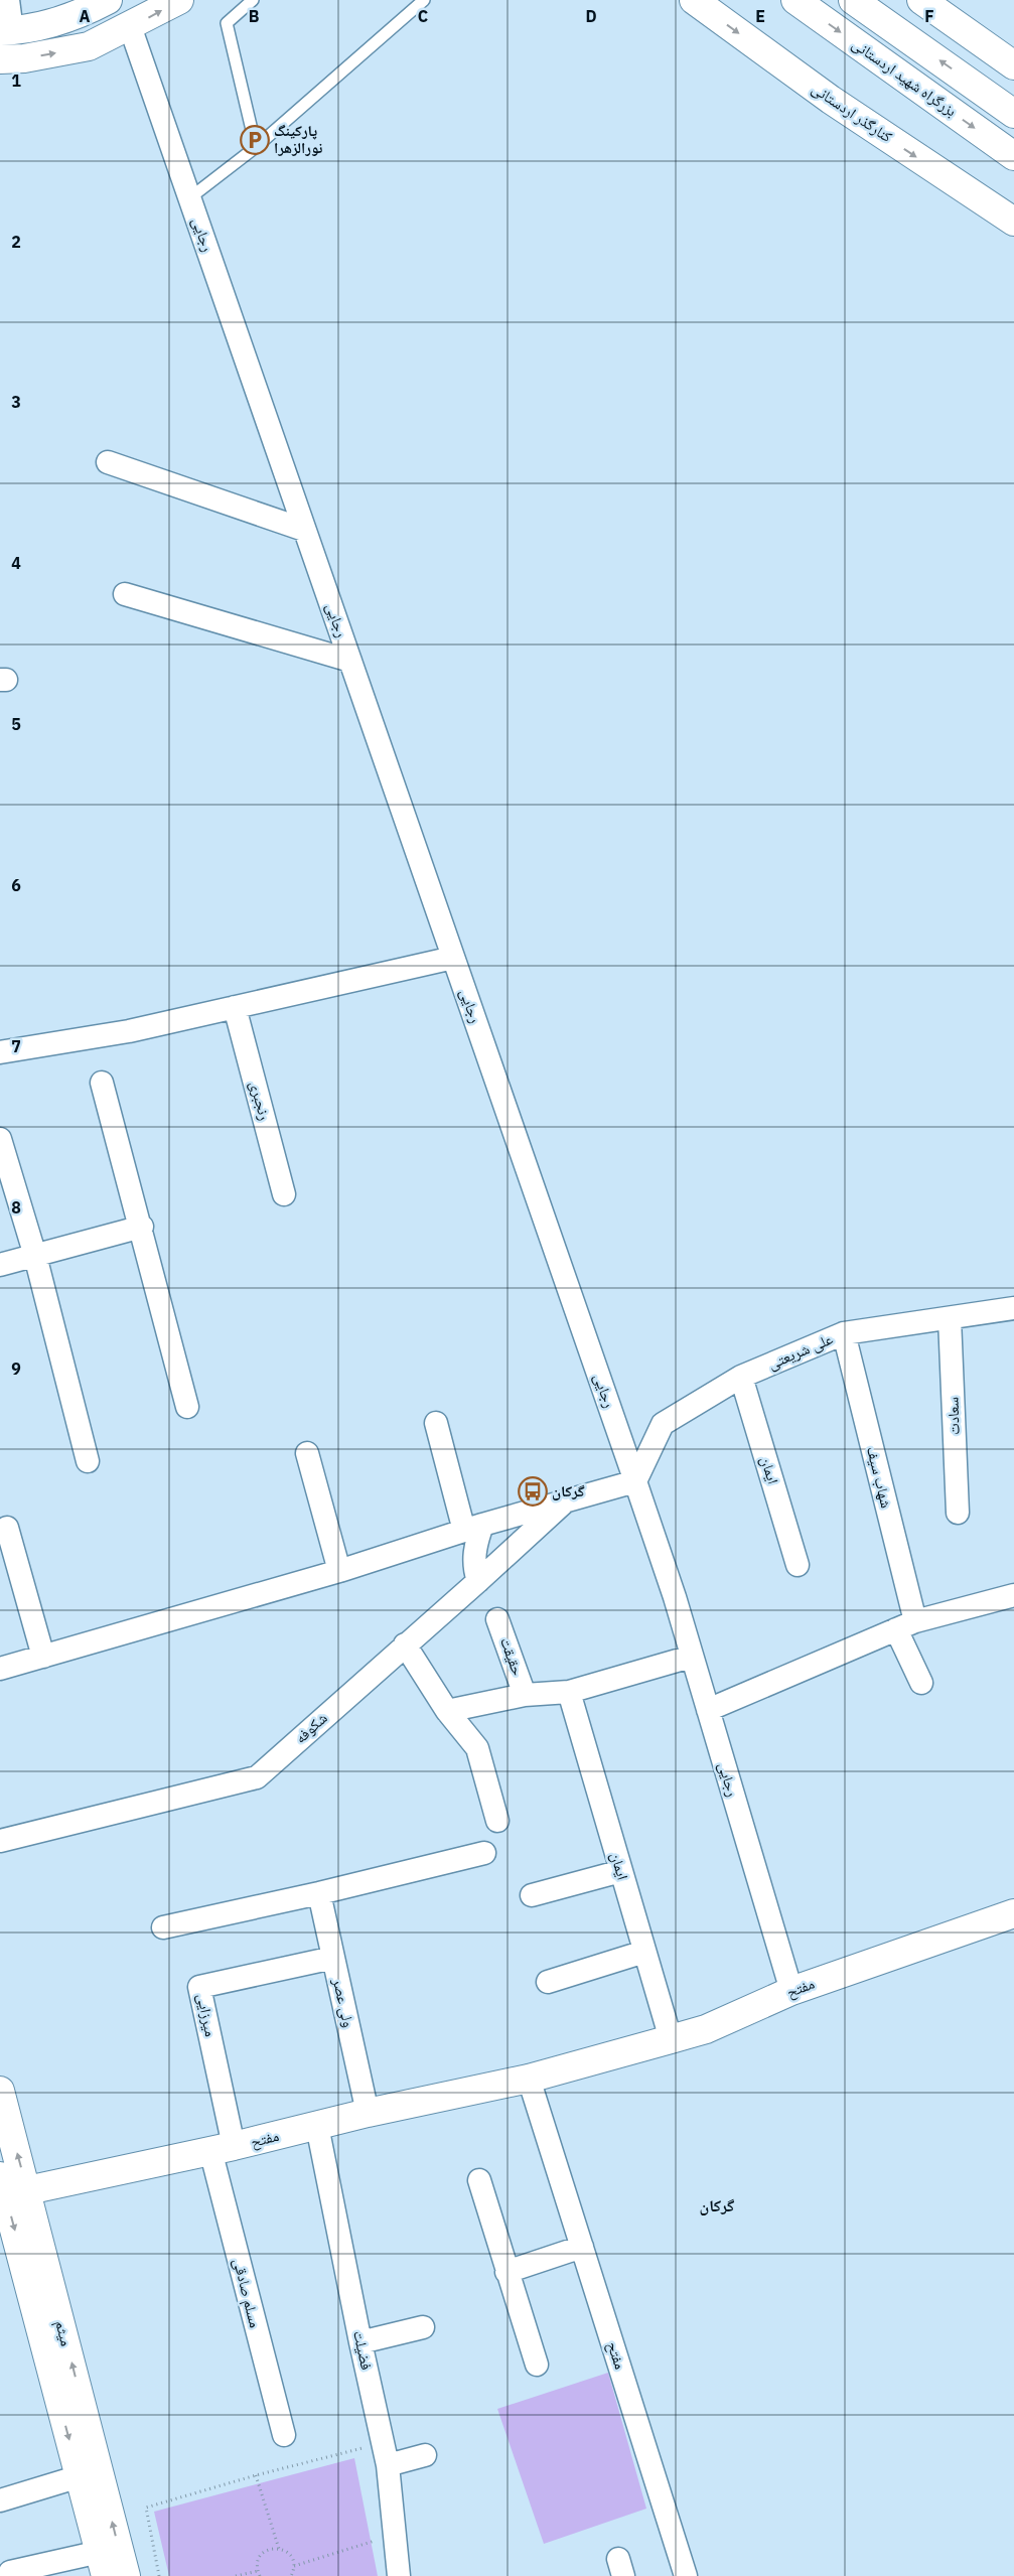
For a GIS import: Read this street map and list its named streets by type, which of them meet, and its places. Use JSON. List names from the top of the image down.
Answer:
{
  "streets": {
    "main road": [
      "بزرگراه شهید اردستانی",
      "کنارگذر اردستانی",
      "مفتح",
      "میثم"
    ],
    "street": [
      "رجایی",
      "رنجبری",
      "علی شریعتی",
      "سعادت",
      "ایمان",
      "شهاب سیف",
      "حقیقت",
      "شکوفه",
      "ولی عصر",
      "میرزایی",
      "مسلم صادقی",
      "فضیلت"
    ]
  },
  "crossings": [
    ["رجایی", "علی شریعتی"],
    ["رجایی", "مفتح"],
    ["علی شریعتی", "سعادت"],
    ["علی شریعتی", "ایمان"],
    ["علی شریعتی", "شهاب سیف"],
    ["ایمان", "مفتح"],
    ["مفتح", "ولی عصر"],
    ["مفتح", "میرزایی"],
    ["مفتح", "مسلم صادقی"],
    ["مفتح", "میثم"],
    ["مفتح", "فضیلت"],
    ["ولی عصر", "میرزایی"],
    ["میرزایی", "مسلم صادقی"]
  ],
  "districts": ["گرکان"],
  "places": {
    "parking": ["پارکینگ نورالزهرا"],
    "bus stop": ["گرکان"]
  },
  "grid": {
    "columns": [
      "A",
      "B",
      "C",
      "D",
      "E",
      "F"
    ],
    "rows": [
      "1",
      "2",
      "3",
      "4",
      "5",
      "6",
      "7",
      "8",
      "9"
    ]
  }
}
